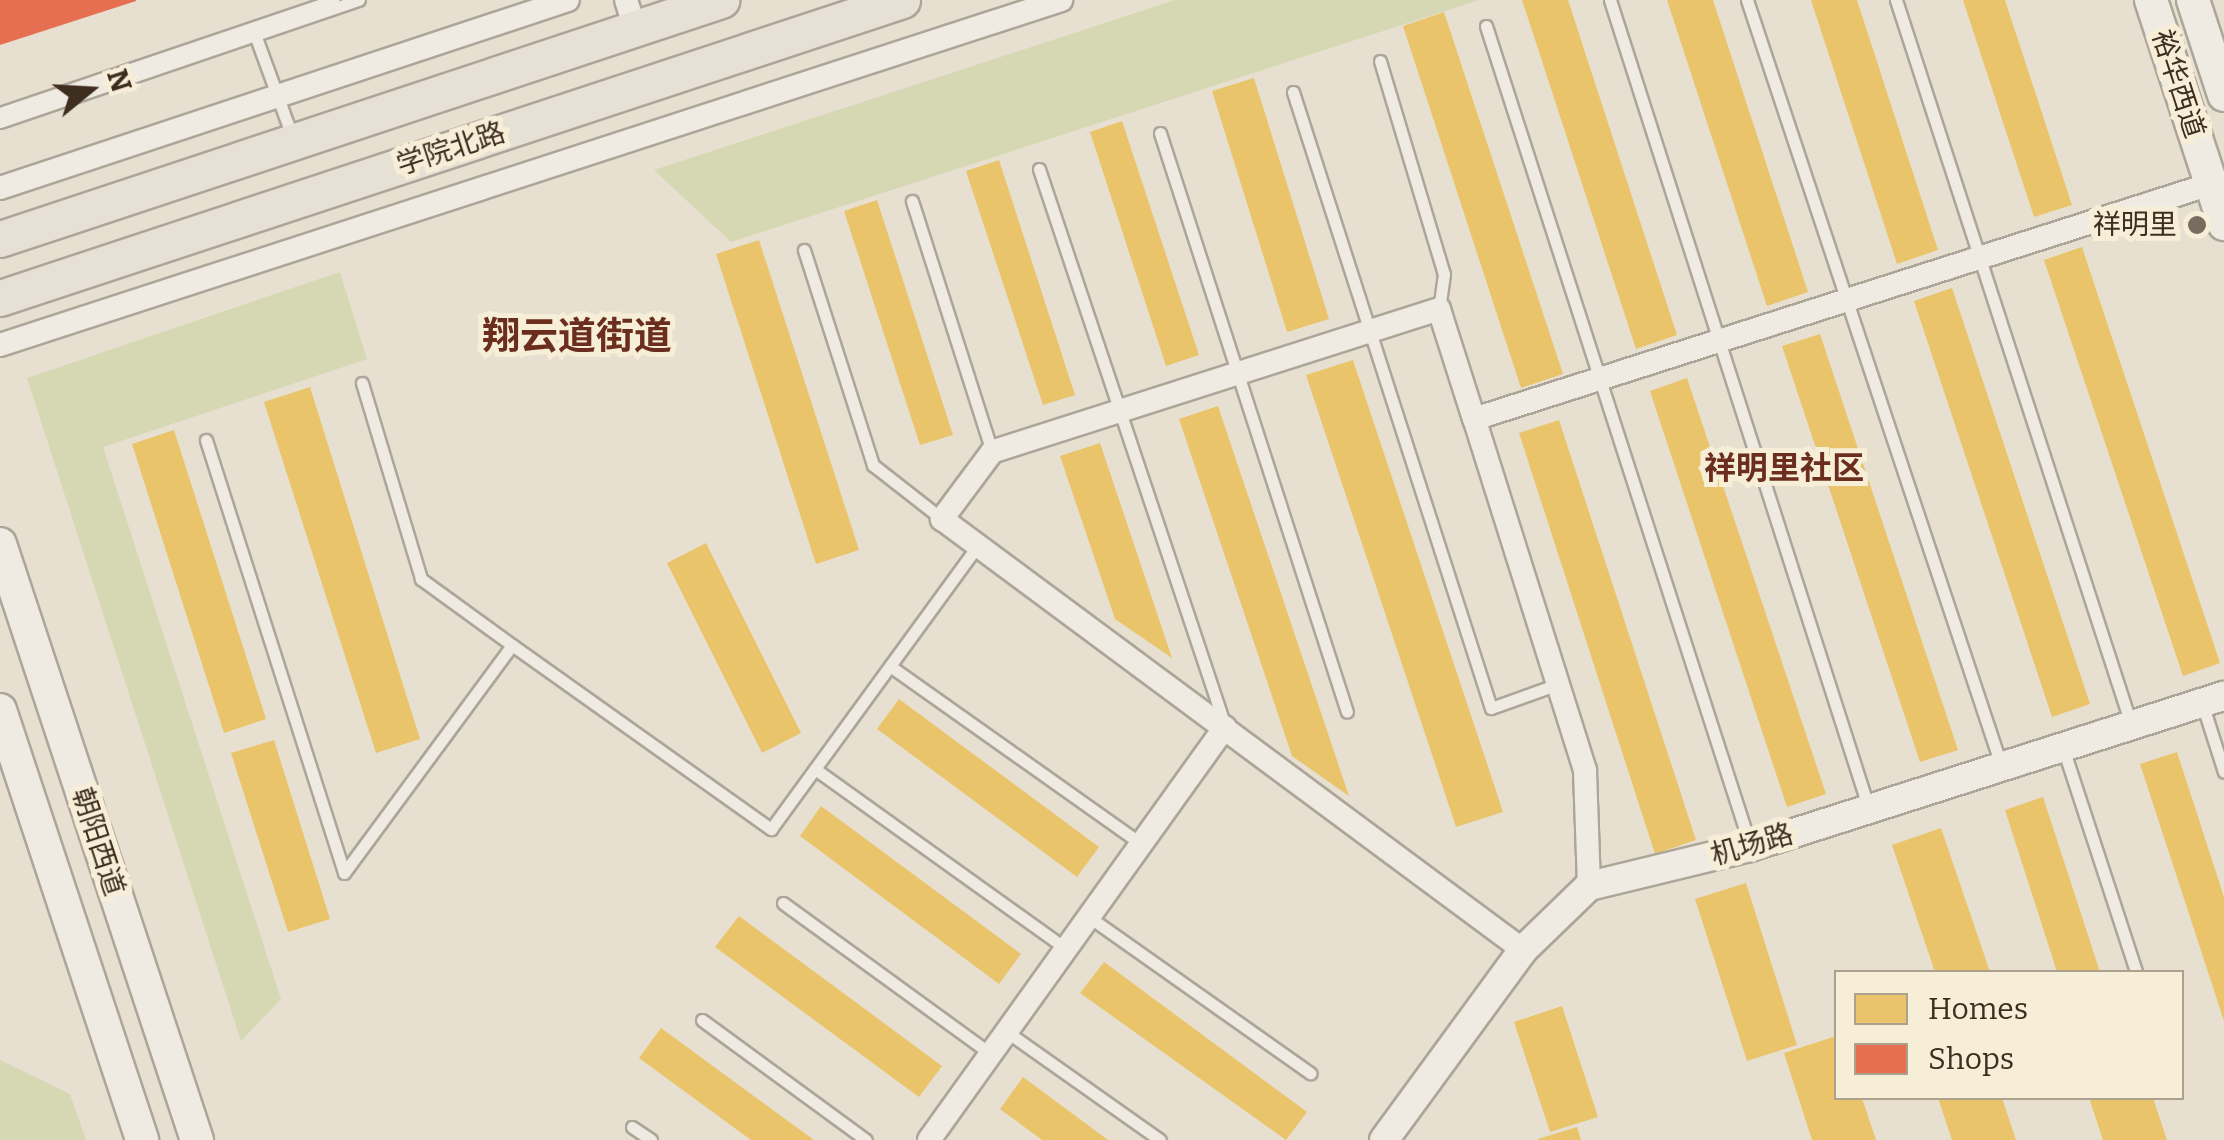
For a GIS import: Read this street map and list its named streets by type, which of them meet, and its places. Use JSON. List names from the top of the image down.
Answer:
{
  "streets": {
    "main road": ["裕华西道", "学院北路", "朝阳西道"],
    "street": ["机场路"]
  },
  "districts": ["翔云道街道", "祥明里社区"],
  "places": ["祥明里"],
  "legend": ["Homes", "Shops"],
  "north": "right"
}
